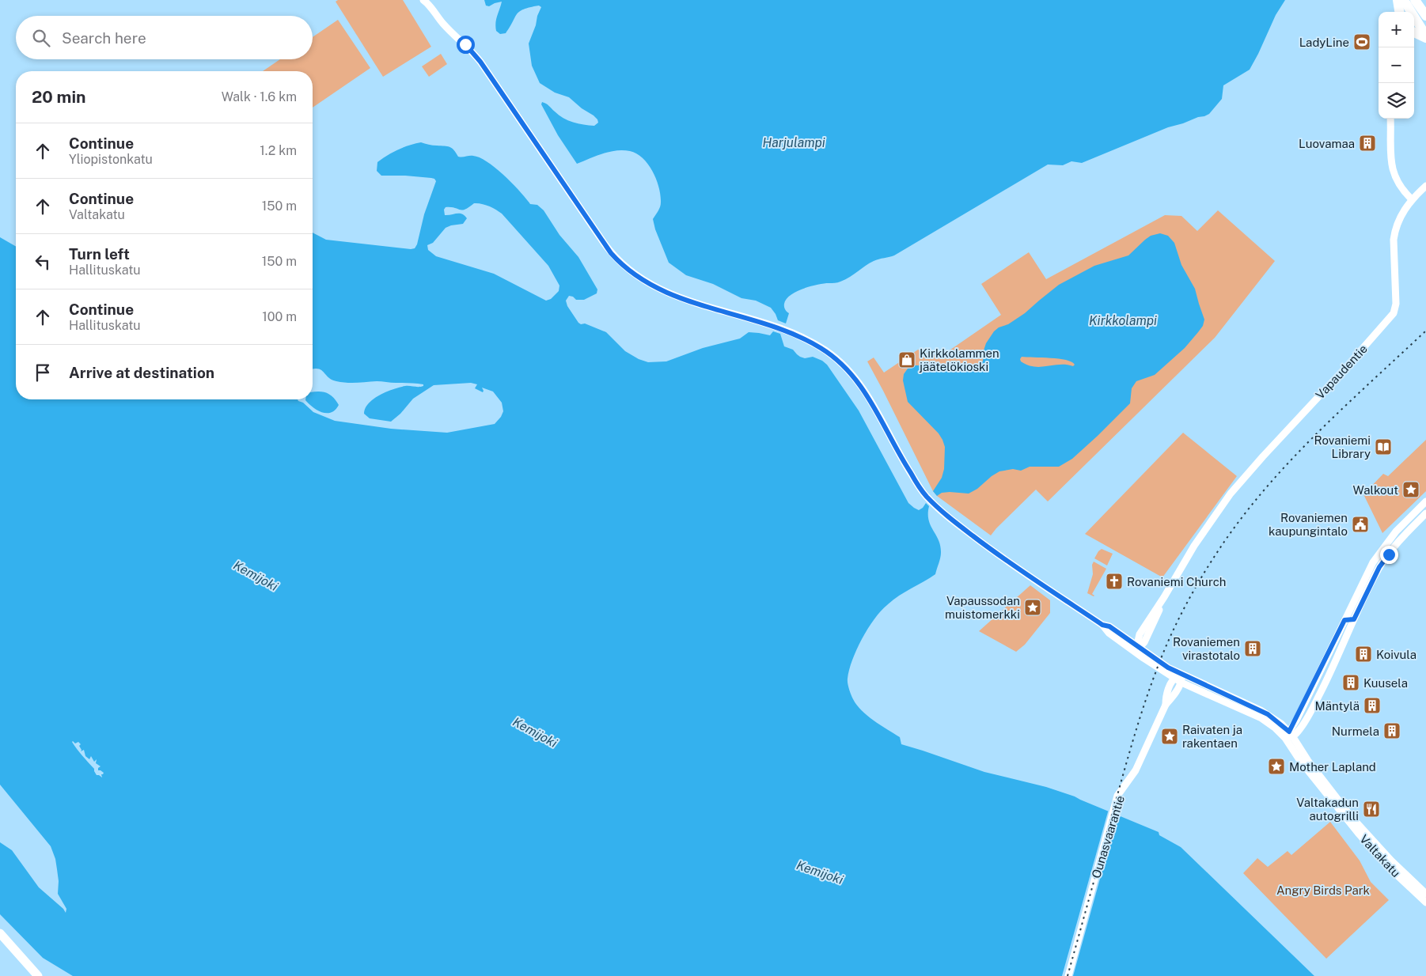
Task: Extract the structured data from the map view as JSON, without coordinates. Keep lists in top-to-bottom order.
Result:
{
  "streets": {
    "street": ["Vapaudentie", "Ounasvaarantie", "Valtakatu"]
  },
  "crossings": [
    ["Vapaudentie", "Valtakatu"],
    ["Ounasvaarantie", "Valtakatu"]
  ],
  "water": ["Harjulampi", "Kirkkolampi", "Kemijoki"],
  "parks": ["Angry Birds Park"],
  "places": {
    "sports": ["LadyLine"],
    "building": [
      "Luovamaa",
      "Rovaniemen virastotalo",
      "Koivula",
      "Kuusela",
      "Mäntylä",
      "Nurmela"
    ],
    "shop": ["Kirkkolammen jäätelökioski"],
    "library": ["Rovaniemi Library"],
    "place": [
      "Walkout",
      "Vapaussodan muistomerkki",
      "Raivaten ja rakentaen",
      "Mother Lapland"
    ],
    "public building": ["Rovaniemen kaupungintalo"],
    "church": ["Rovaniemi Church"],
    "restaurant": ["Valtakadun autogrilli"]
  },
  "page": {
    "map_buttons": ["+", "−"],
    "search": "Search here",
    "heading": ["20 min", "Walk · 1.6 km"],
    "list": [
      ["Continue", "Yliopistonkatu", "1.2 km"],
      ["Continue", "Valtakatu", "150 m"],
      ["Turn left", "Hallituskatu", "150 m"],
      ["Continue", "Hallituskatu", "100 m"],
      "Arrive at destination"
    ]
  }
}
